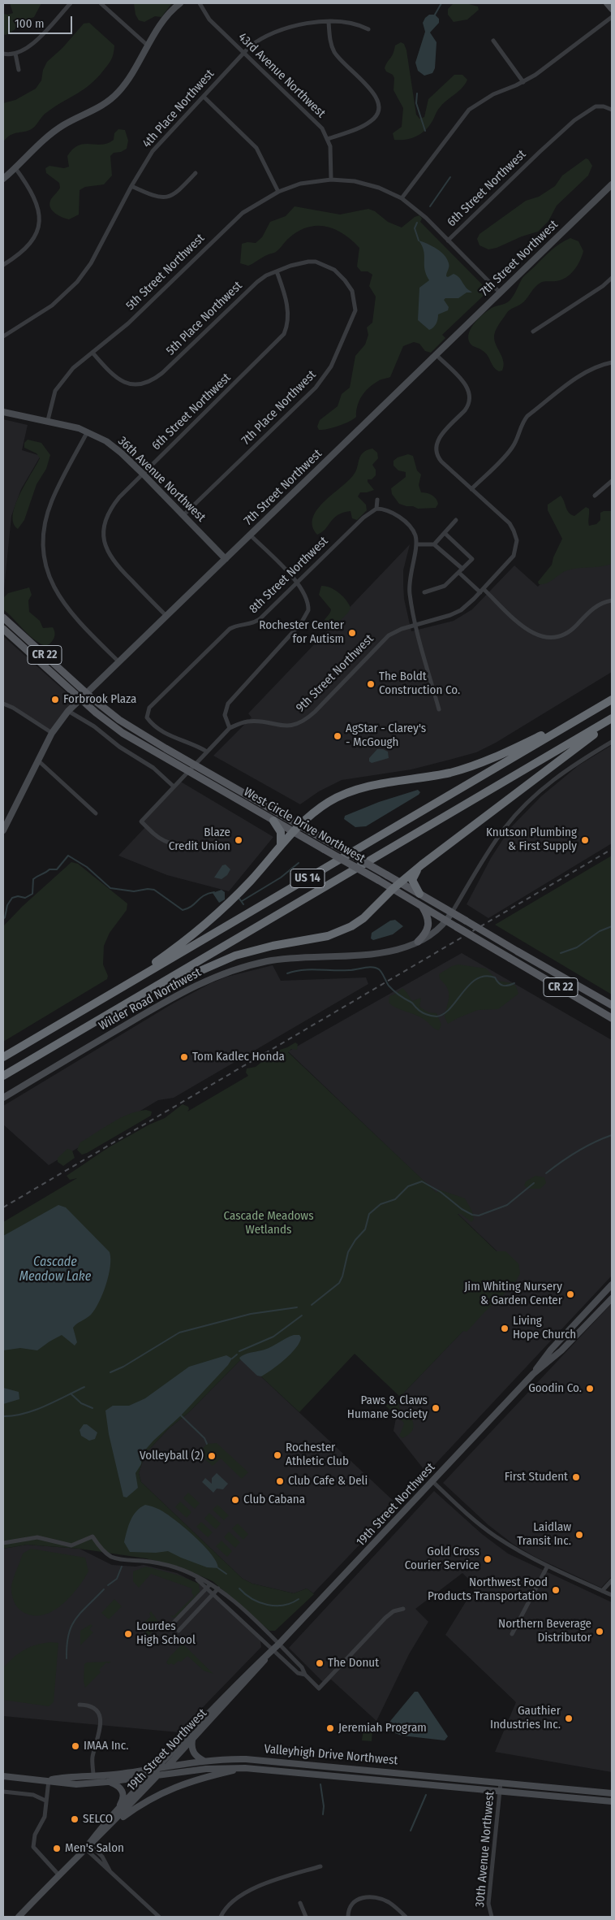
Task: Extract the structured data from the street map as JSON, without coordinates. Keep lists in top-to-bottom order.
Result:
{
  "streets": {
    "highway": ["US 14"],
    "main road": [
      "7th Street Northwest",
      "36th Avenue Northwest",
      "CR 22",
      "West Circle Drive Northwest",
      "Wilder Road Northwest",
      "19th Street Northwest",
      "Valleyhigh Drive Northwest"
    ],
    "street": [
      "43rd Avenue Northwest",
      "4th Place Northwest",
      "6th Street Northwest",
      "5th Street Northwest",
      "5th Place Northwest",
      "7th Place Northwest",
      "8th Street Northwest",
      "9th Street Northwest",
      "30th Avenue Northwest"
    ]
  },
  "crossings": [
    ["43rd Avenue Northwest", "4th Place Northwest"],
    ["43rd Avenue Northwest", "5th Street Northwest"],
    ["6th Street Northwest", "7th Street Northwest"],
    ["6th Street Northwest", "5th Place Northwest"],
    ["6th Street Northwest", "36th Avenue Northwest"],
    ["7th Street Northwest", "36th Avenue Northwest"],
    ["7th Street Northwest", "West Circle Drive Northwest"],
    ["5th Street Northwest", "5th Place Northwest"],
    ["5th Street Northwest", "36th Avenue Northwest"],
    ["5th Place Northwest", "7th Place Northwest"],
    ["7th Place Northwest", "36th Avenue Northwest"],
    ["8th Street Northwest", "9th Street Northwest"],
    ["9th Street Northwest", "West Circle Drive Northwest"],
    ["West Circle Drive Northwest", "Wilder Road Northwest"],
    ["19th Street Northwest", "Valleyhigh Drive Northwest"],
    ["Valleyhigh Drive Northwest", "30th Avenue Northwest"]
  ],
  "water": ["Cascade Meadow Lake"],
  "parks": ["Cascade Meadows Wetlands"],
  "places": [
    "Rochester Center for Autism",
    "The Boldt Construction Co.",
    "Forbrook Plaza",
    "AgStar - Clarey's - McGough",
    "Blaze Credit Union",
    "Knutson Plumbing & First Supply",
    "Tom Kadlec Honda",
    "Jim Whiting Nursery & Garden Center",
    "Living Hope Church",
    "Goodin Co.",
    "Paws & Claws Humane Society",
    "Rochester Athletic Club",
    "Volleyball (2)",
    "First Student",
    "Club Cafe & Deli",
    "Club Cabana",
    "Laidlaw Transit Inc.",
    "Gold Cross Courier Service",
    "Northwest Food Products Transportation",
    "Northern Beverage Distributor",
    "Lourdes High School",
    "The Donut",
    "Gauthier Industries Inc.",
    "Jeremiah Program",
    "IMAA Inc.",
    "SELCO",
    "Men's Salon"
  ],
  "scale_bar": "100 m"
}
